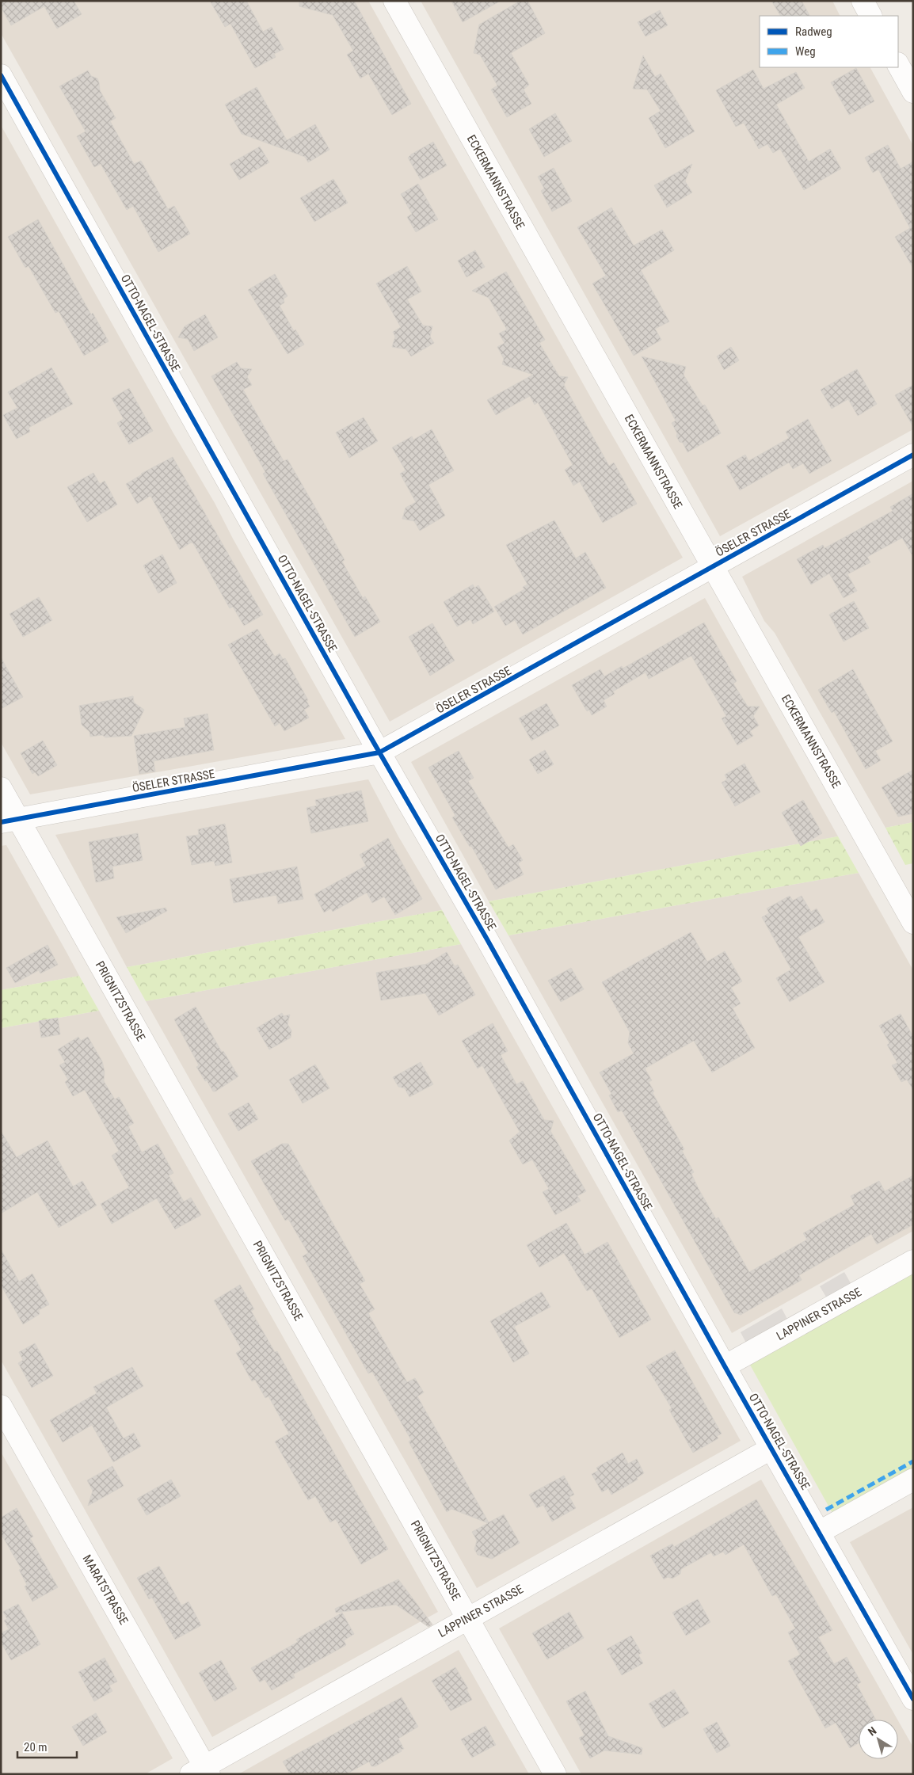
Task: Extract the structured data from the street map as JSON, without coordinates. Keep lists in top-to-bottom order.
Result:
{
  "streets": {
    "street": [
      "ECKERMANNSTRASSE",
      "OTTO-NAGEL-STRASSE",
      "ÖSELER STRASSE",
      "PRIGNITZSTRASSE",
      "LAPPINER STRASSE",
      "MARATSTRASSE"
    ]
  },
  "crossings": [
    ["ECKERMANNSTRASSE", "ÖSELER STRASSE"],
    ["OTTO-NAGEL-STRASSE", "ÖSELER STRASSE"],
    ["OTTO-NAGEL-STRASSE", "LAPPINER STRASSE"],
    ["ÖSELER STRASSE", "PRIGNITZSTRASSE"],
    ["PRIGNITZSTRASSE", "LAPPINER STRASSE"],
    ["LAPPINER STRASSE", "MARATSTRASSE"]
  ],
  "legend": ["Radweg", "Weg"],
  "scale_bar": "20 m",
  "north": "top left"
}
